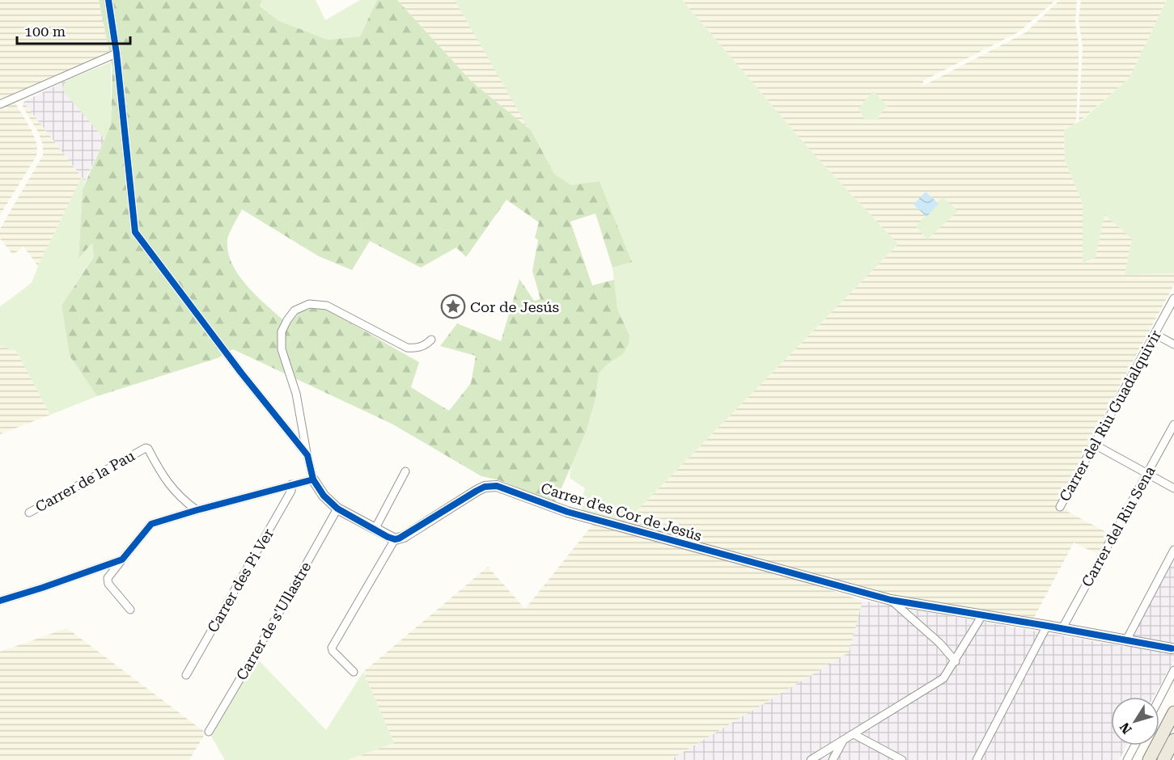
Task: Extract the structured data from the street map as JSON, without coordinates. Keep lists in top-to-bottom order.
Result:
{
  "streets": {
    "street": [
      "Carrer del Riu Guadalquivir",
      "Carrer de la Pau",
      "Carrer d'es Cor de Jesús",
      "Carrer del Riu Sena",
      "Carrer des Pi Ver",
      "Carrer de s'Ullastre"
    ]
  },
  "crossings": [
    ["Carrer d'es Cor de Jesús", "Carrer del Riu Sena"]
  ],
  "places": {
    "place": ["Cor de Jesús"]
  },
  "scale_bar": "100 m",
  "north": "bottom left"
}
